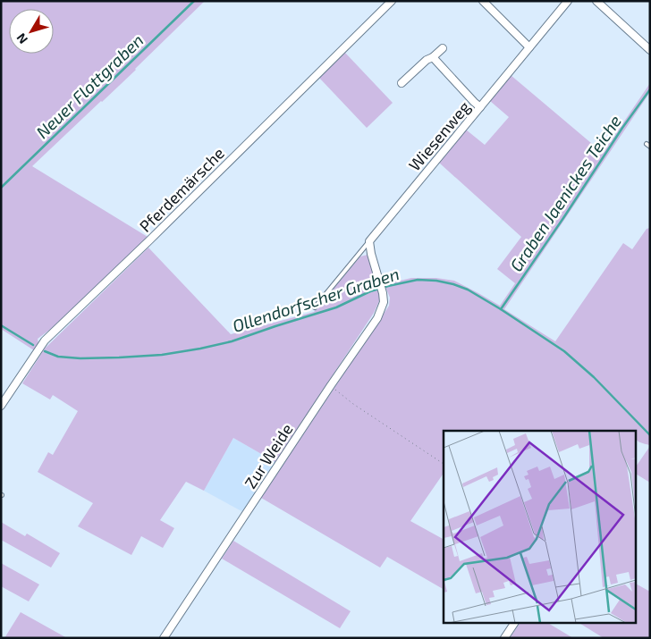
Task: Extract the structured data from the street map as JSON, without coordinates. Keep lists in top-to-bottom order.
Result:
{
  "streets": {
    "street": ["Wiesenweg", "Pferdemärsche", "Zur Weide"]
  },
  "crossings": [
    ["Wiesenweg", "Zur Weide"]
  ],
  "water": ["Neuer Flottgraben", "Graben Jaenickes Teiche", "Ollendorfscher Graben"],
  "north": "bottom left"
}
